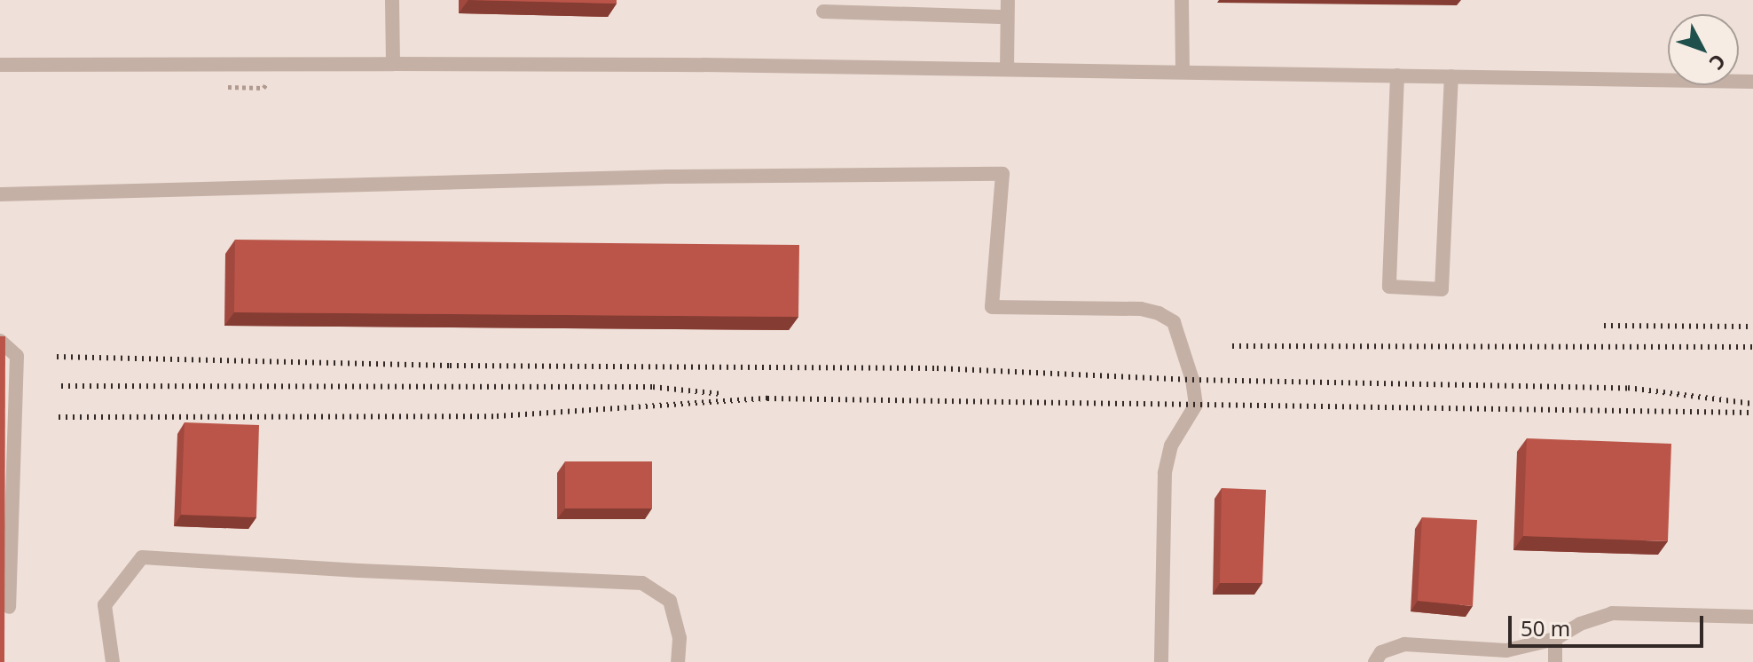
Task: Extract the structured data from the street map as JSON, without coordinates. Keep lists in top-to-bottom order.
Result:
{
  "scale_bar": "50 m",
  "north": "bottom right"
}
